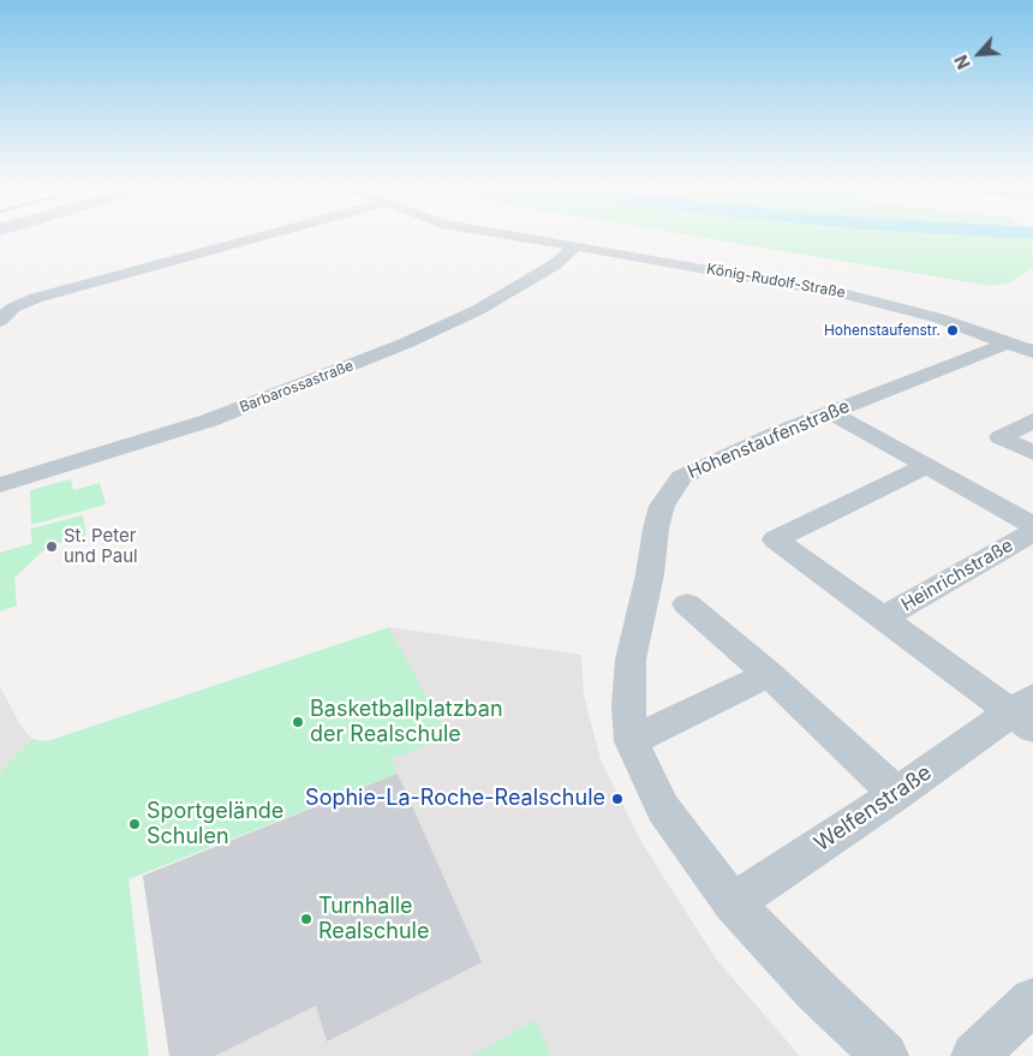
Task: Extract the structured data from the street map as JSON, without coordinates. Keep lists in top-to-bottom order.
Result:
{
  "streets": {
    "street": [
      "König-Rudolf-Straße",
      "Barbarossastraße",
      "Hohenstaufenstraße",
      "Heinrichstraße",
      "Welfenstraße"
    ]
  },
  "crossings": [
    ["König-Rudolf-Straße", "Barbarossastraße"],
    ["König-Rudolf-Straße", "Hohenstaufenstraße"],
    ["Hohenstaufenstraße", "Heinrichstraße"],
    ["Hohenstaufenstraße", "Welfenstraße"],
    ["Heinrichstraße", "Welfenstraße"]
  ],
  "places": [
    "Hohenstaufenstr.",
    "St. Peter und Paul",
    "Basketballplatzban der Realschule",
    "Sophie-La-Roche-Realschule",
    "Sportgelände Schulen",
    "Turnhalle Realschule"
  ],
  "north": "bottom left"
}
